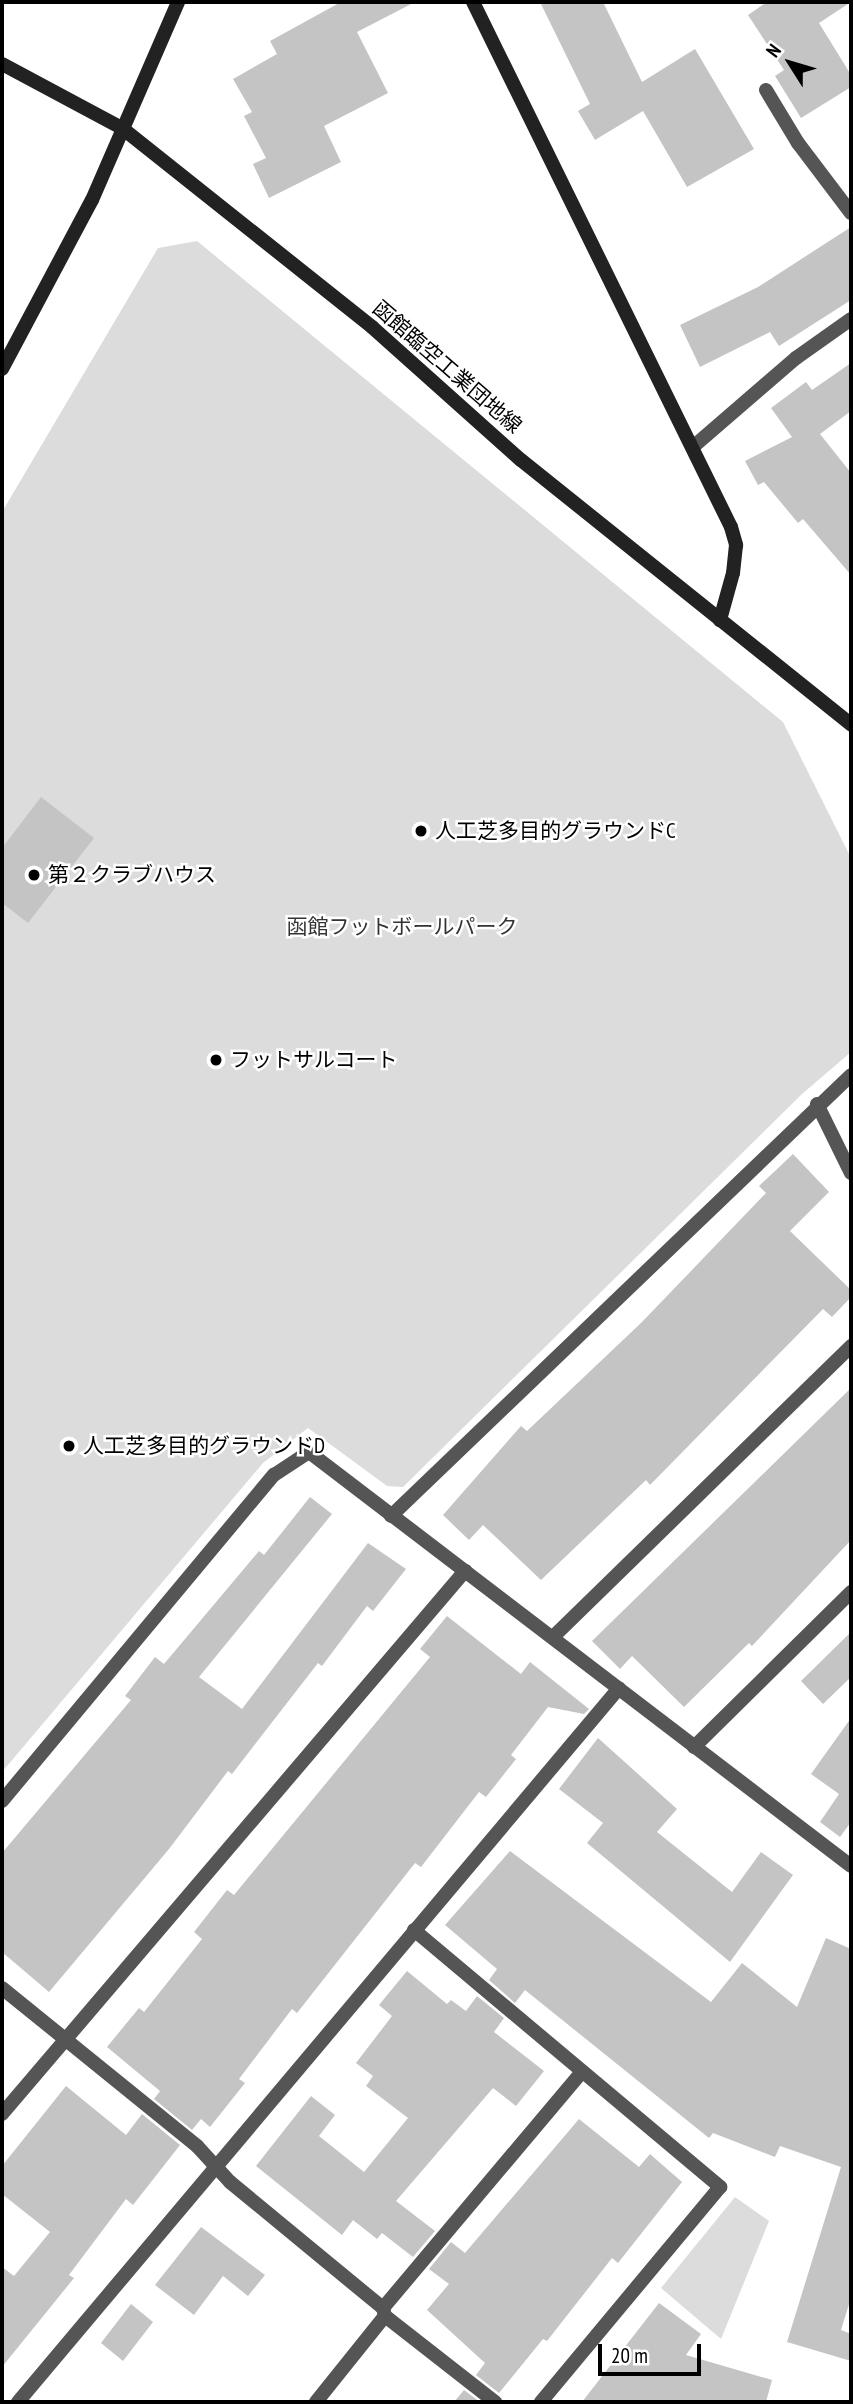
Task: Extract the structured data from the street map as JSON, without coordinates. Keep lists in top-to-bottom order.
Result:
{
  "streets": {
    "street": ["函館臨空工業団地線"]
  },
  "parks": ["函館フットボールパーク"],
  "places": [
    "人工芝多目的グラウンドC",
    "第２クラブハウス",
    "フットサルコート",
    "人工芝多目的グラウンドD"
  ],
  "scale_bar": "20 m",
  "north": "top left"
}
